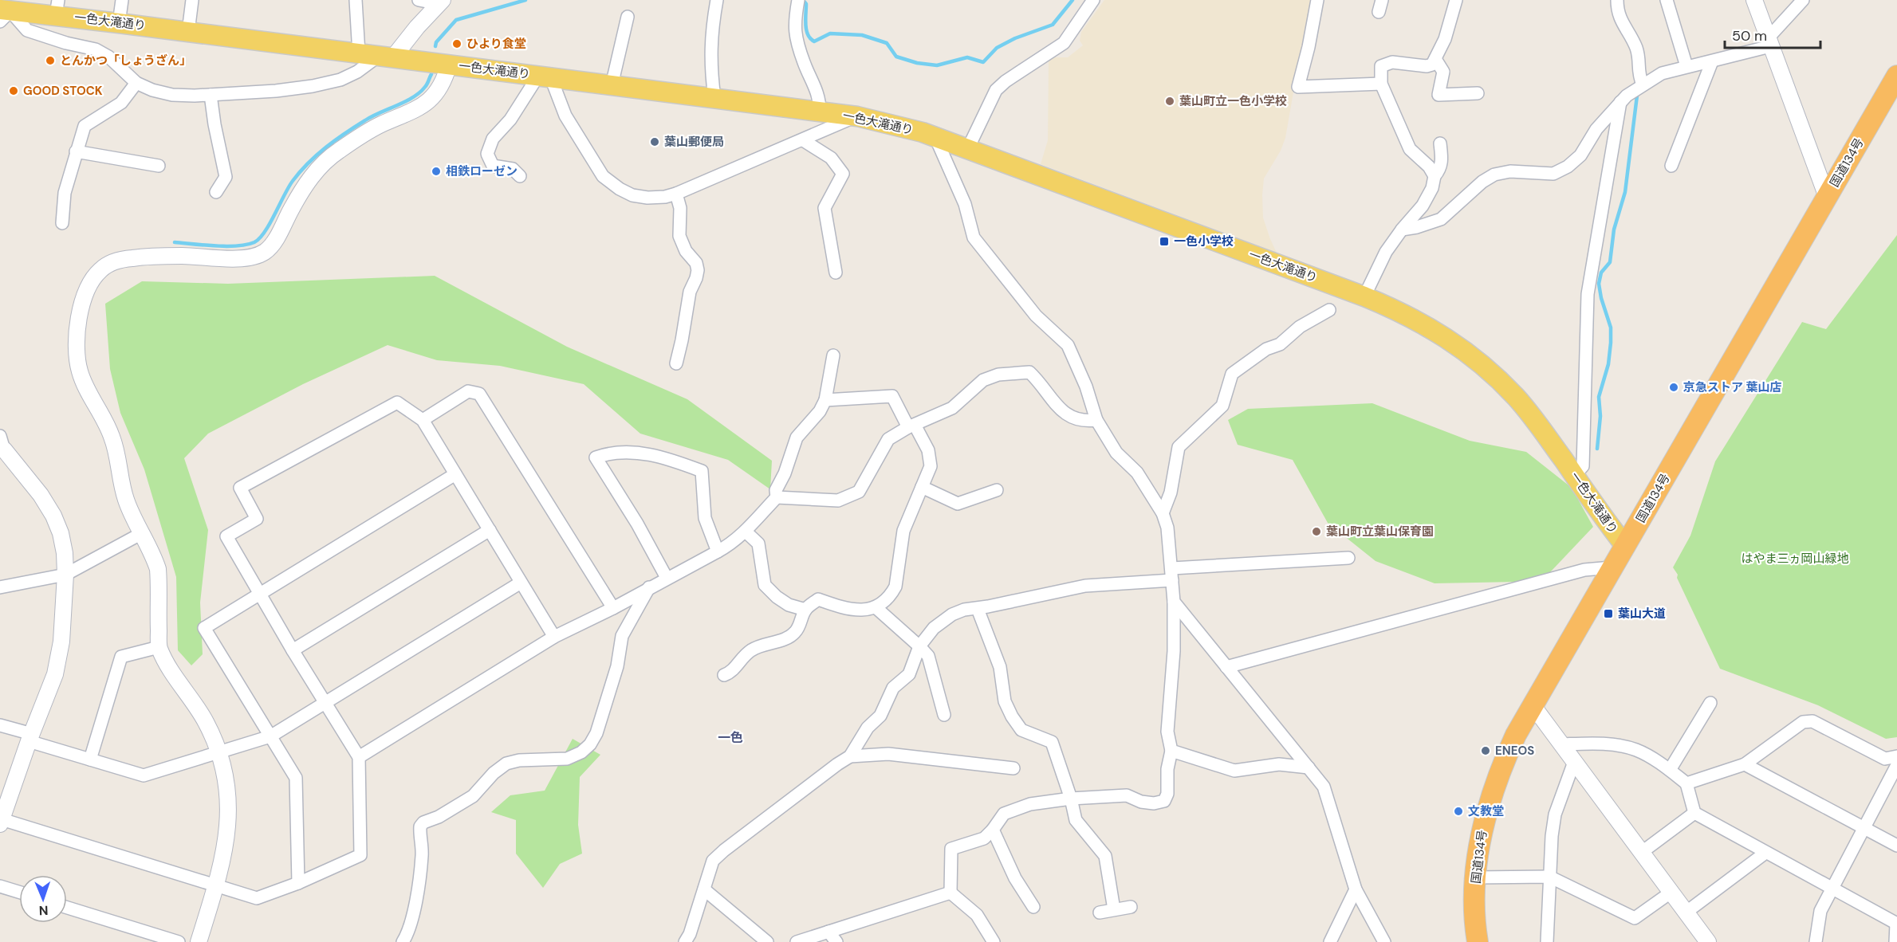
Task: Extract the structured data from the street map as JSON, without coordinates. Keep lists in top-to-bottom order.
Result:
{
  "streets": {
    "highway": ["国道134号"],
    "main road": ["一色大滝通り"]
  },
  "crossings": [
    ["一色大滝通り", "国道134号"]
  ],
  "districts": ["一色"],
  "parks": ["はやま三ヵ岡山緑地"],
  "places": {
    "other": [
      "ひより食堂",
      "とんかつ「しょうざん」",
      "GOOD STOCK",
      "葉山町立一色小学校",
      "葉山郵便局",
      "相鉄ローゼン",
      "京急ストア 葉山店",
      "葉山町立葉山保育園",
      "ENEOS",
      "文教堂"
    ],
    "transit": ["一色小学校", "葉山大道"]
  },
  "scale_bar": "50 m",
  "north": "bottom"
}
